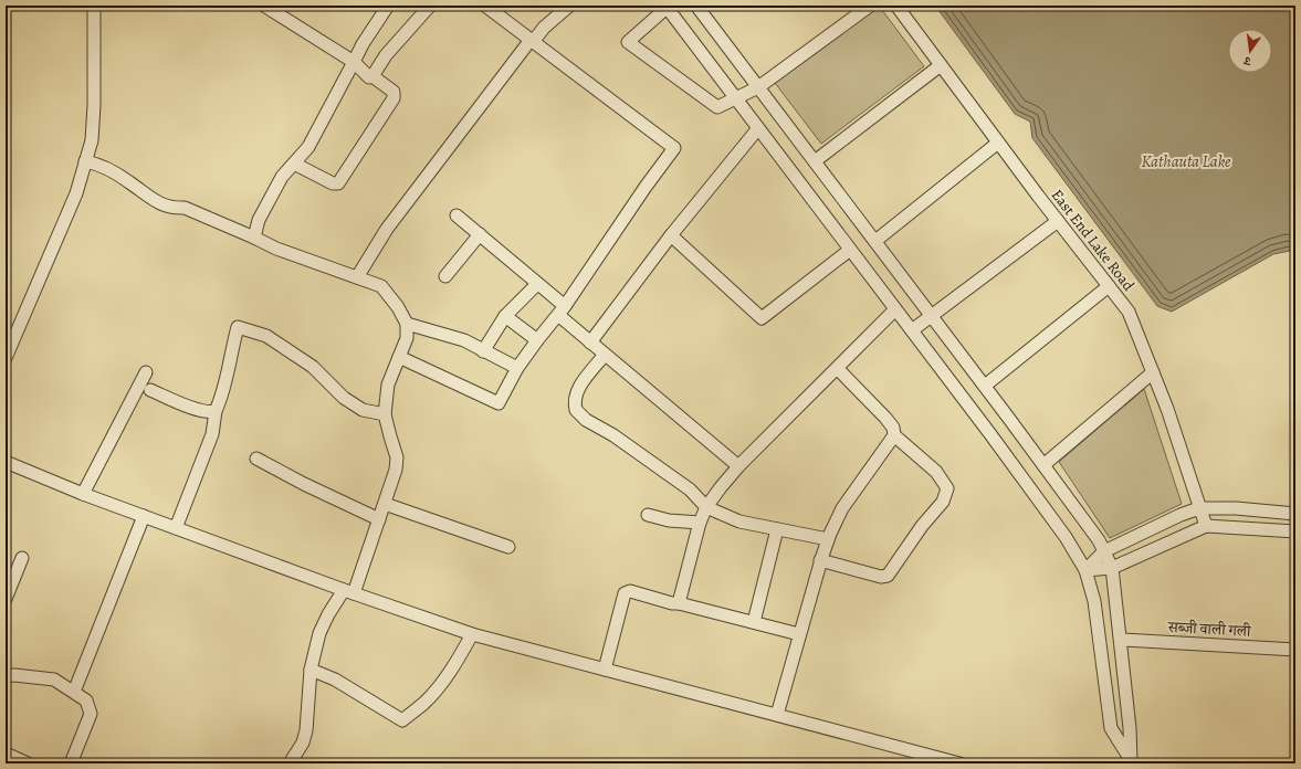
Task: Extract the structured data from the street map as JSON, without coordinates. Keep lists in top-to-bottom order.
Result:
{
  "streets": {
    "street": ["East End Lake Road", "सब्जी वाली गली"]
  },
  "water": ["Kathauta Lake"],
  "north": "bottom"
}
